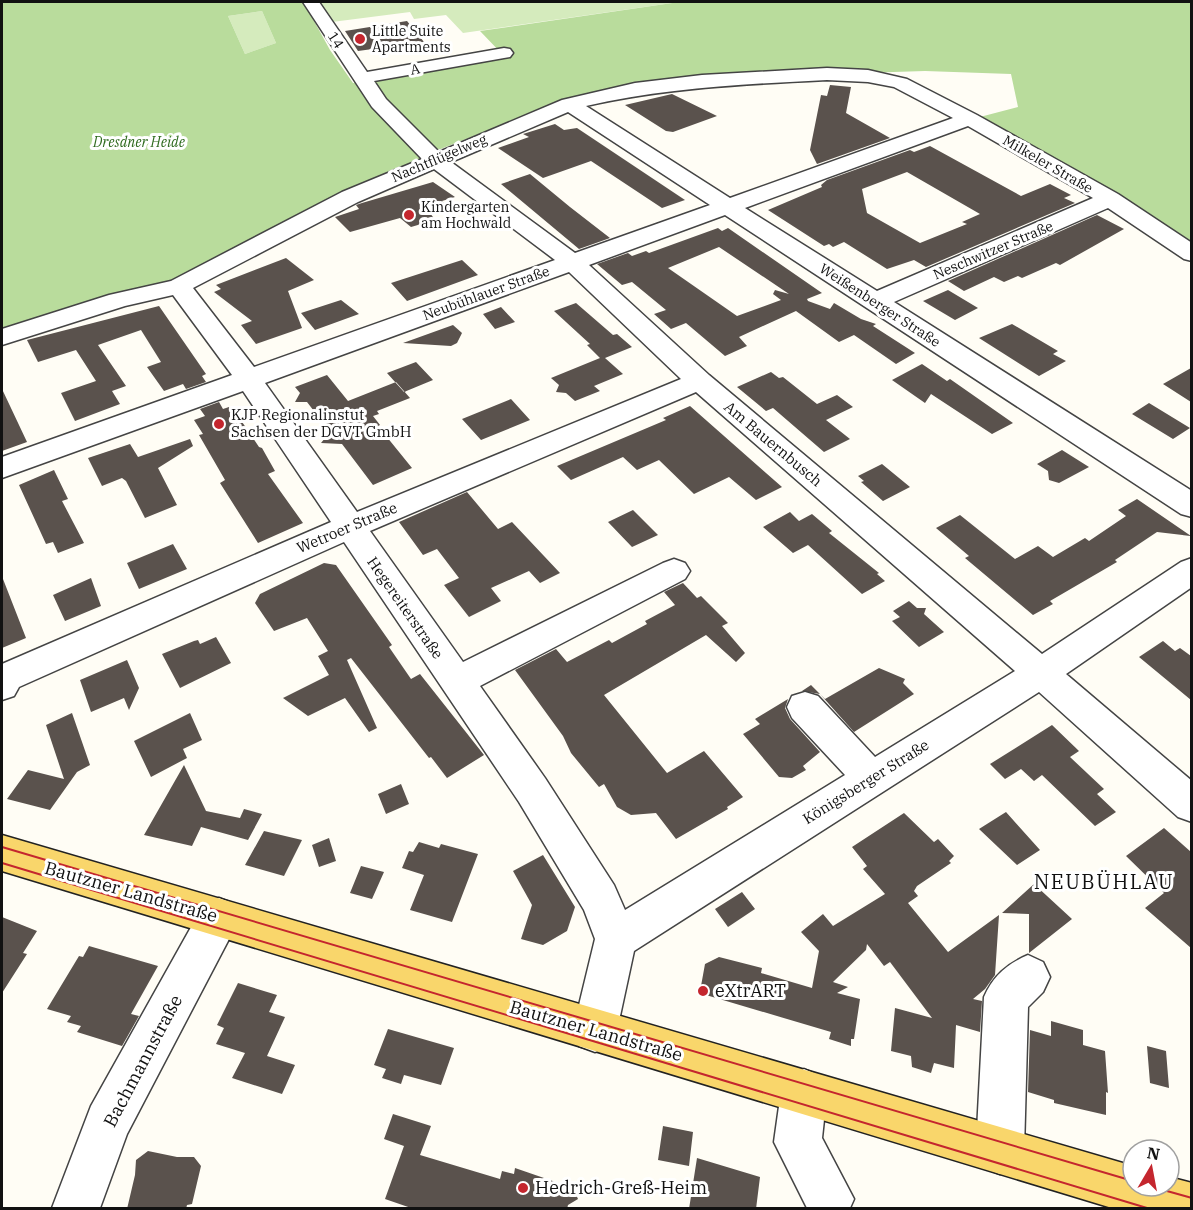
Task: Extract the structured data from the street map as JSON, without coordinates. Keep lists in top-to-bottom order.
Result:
{
  "streets": {
    "main road": ["Bautzner Landstraße"],
    "street": [
      "14",
      "A",
      "Nachtflügelweg",
      "Milkeler Straße",
      "Neschwitzer Straße",
      "Neubühlauer Straße",
      "Weißenberger Straße",
      "Am Bauernbusch",
      "Wetroer Straße",
      "Hegereiterstraße",
      "Königsberger Straße",
      "Bachmannstraße"
    ]
  },
  "crossings": [
    ["14", "A"],
    ["14", "Am Bauernbusch"],
    ["A", "Am Bauernbusch"],
    ["Nachtflügelweg", "Milkeler Straße"],
    ["Nachtflügelweg", "Weißenberger Straße"],
    ["Nachtflügelweg", "Am Bauernbusch"],
    ["Nachtflügelweg", "Hegereiterstraße"],
    ["Milkeler Straße", "Neschwitzer Straße"],
    ["Milkeler Straße", "Neubühlauer Straße"],
    ["Neschwitzer Straße", "Weißenberger Straße"],
    ["Neubühlauer Straße", "Weißenberger Straße"],
    ["Neubühlauer Straße", "Am Bauernbusch"],
    ["Neubühlauer Straße", "Hegereiterstraße"],
    ["Am Bauernbusch", "Wetroer Straße"],
    ["Am Bauernbusch", "Königsberger Straße"],
    ["Wetroer Straße", "Hegereiterstraße"],
    ["Hegereiterstraße", "Königsberger Straße"],
    ["Bautzner Landstraße", "Bachmannstraße"]
  ],
  "districts": ["NEUBÜHLAU"],
  "parks": ["Dresdner Heide"],
  "places": [
    "Little Suite Apartments",
    "Kindergarten am Hochwald",
    "KJP Regionalinstut Sachsen der DGVT GmbH",
    "eXtrART",
    "Hedrich-Greß-Heim"
  ],
  "north": "top"
}
